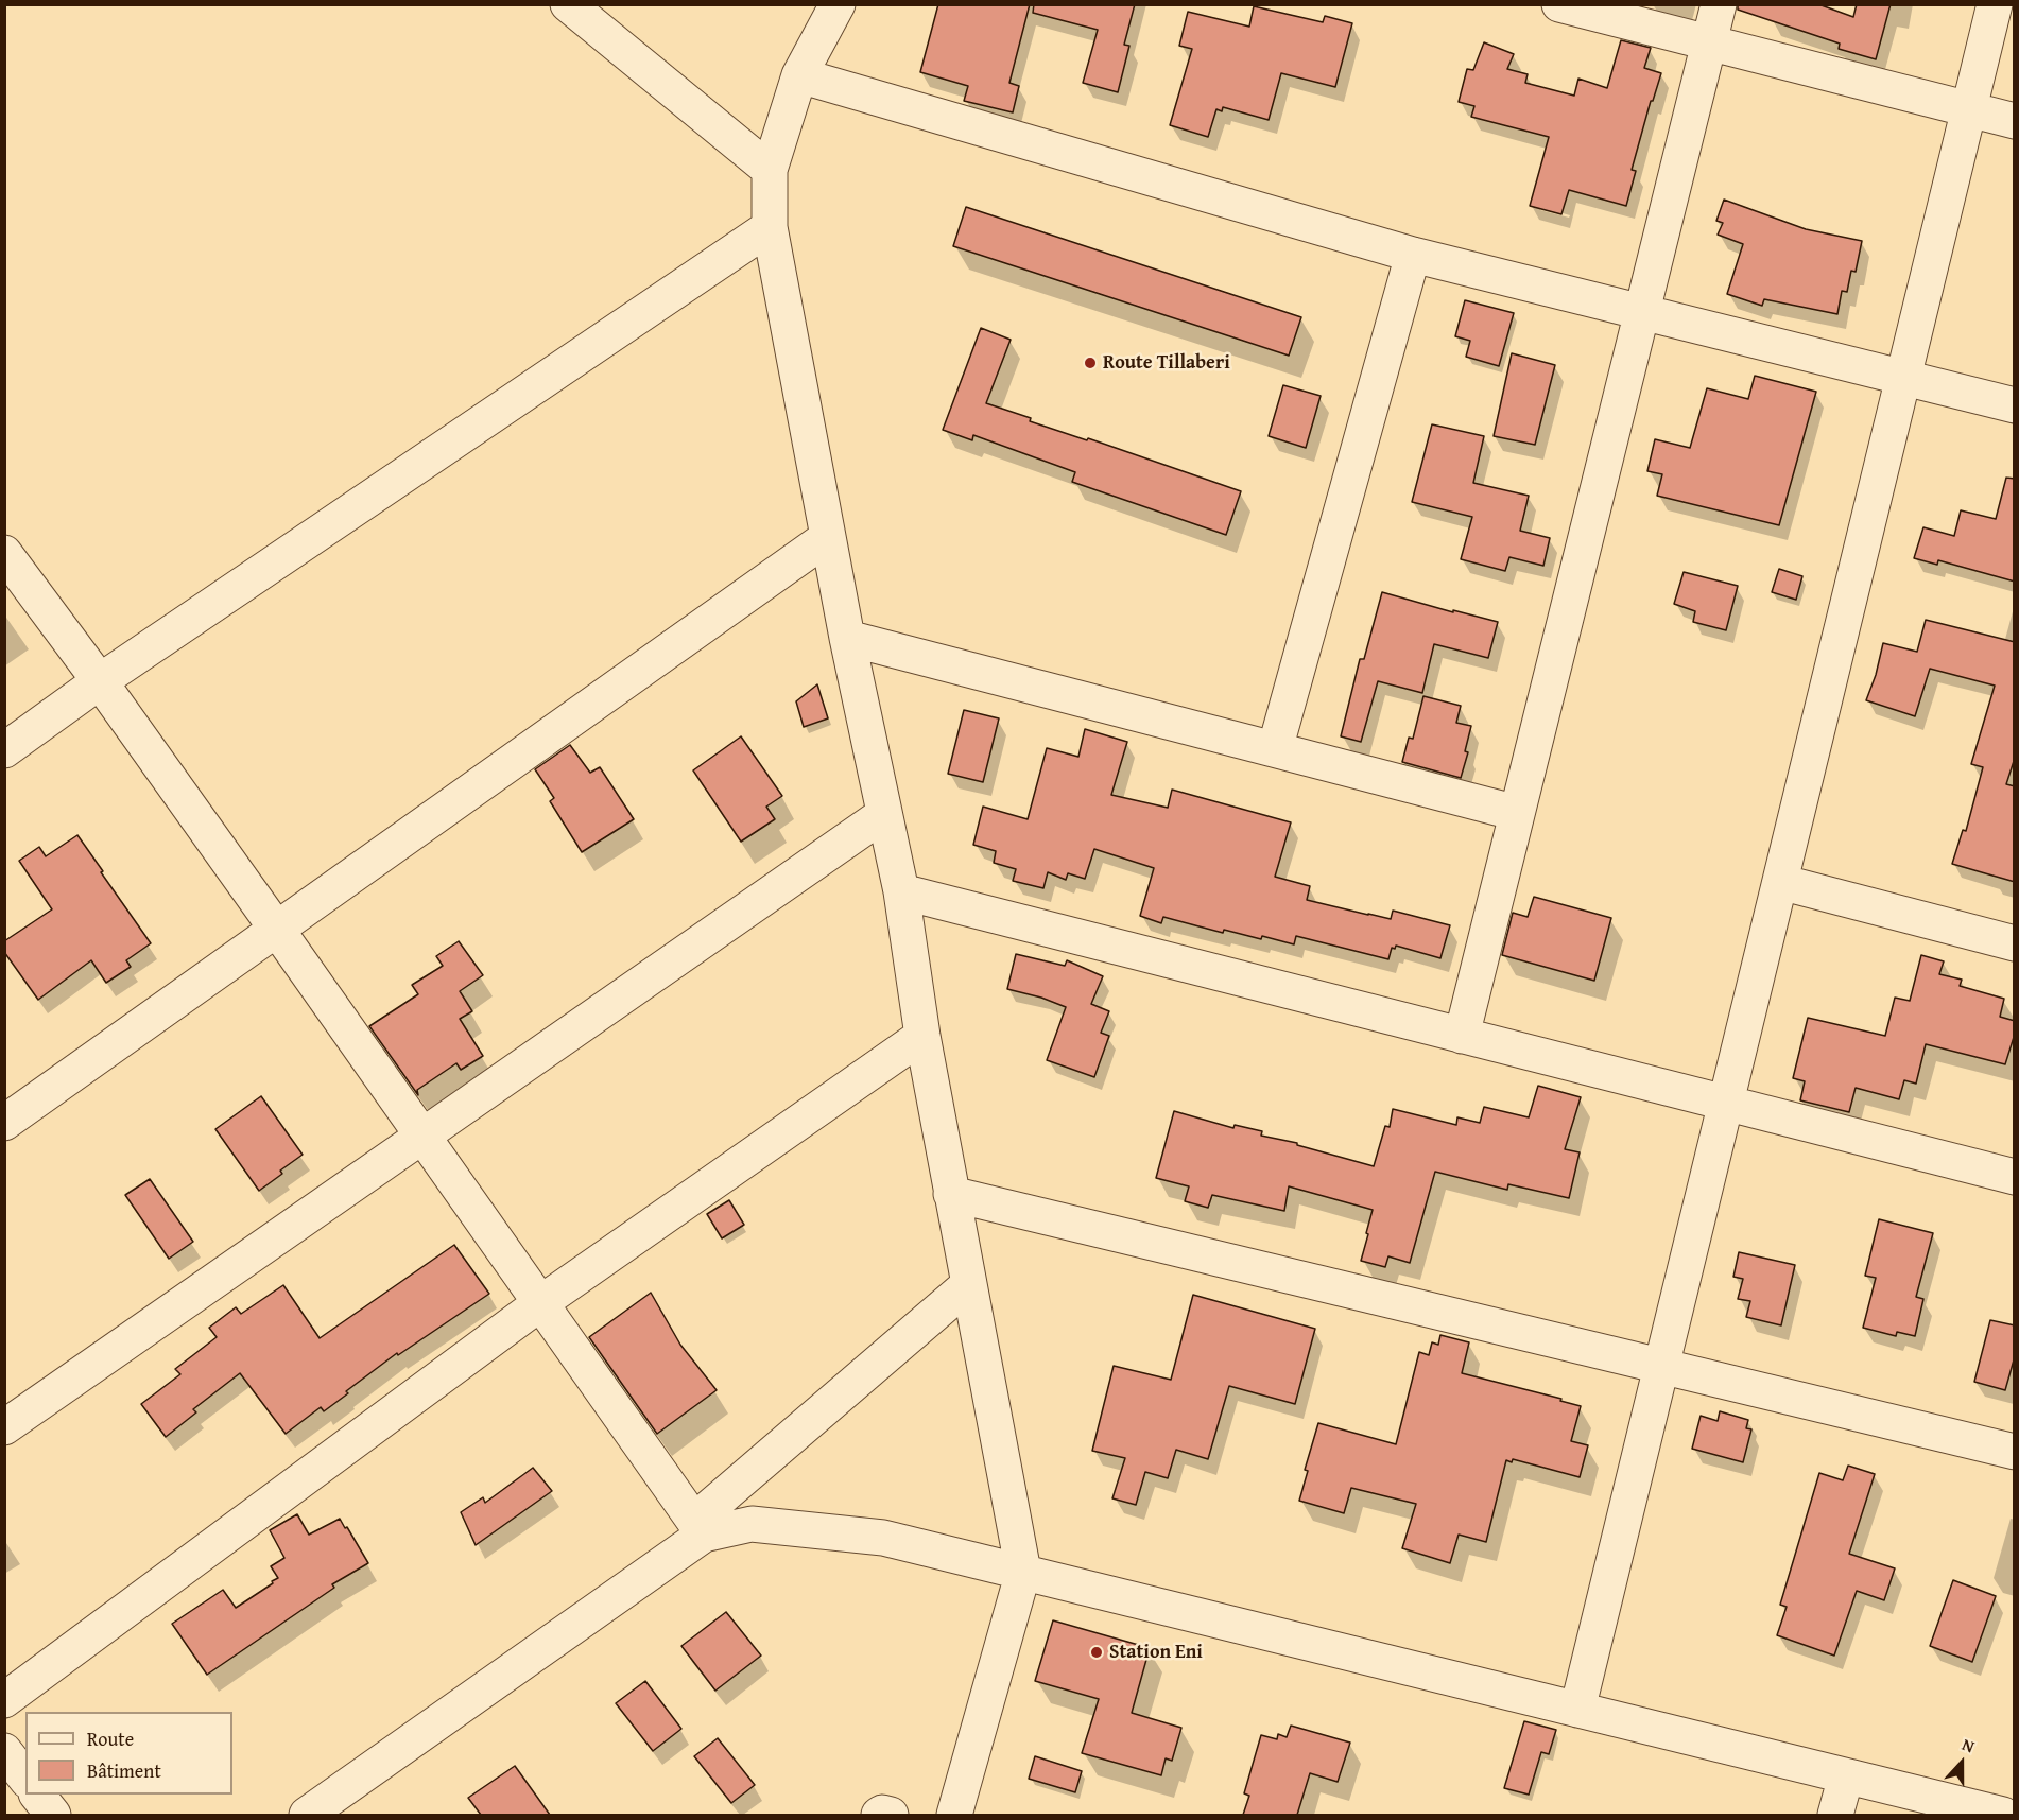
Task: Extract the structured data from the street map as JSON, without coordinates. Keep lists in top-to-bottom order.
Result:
{
  "places": ["Route Tillaberi", "Station Eni"],
  "legend": ["Route", "Bâtiment"],
  "north": "top"
}
